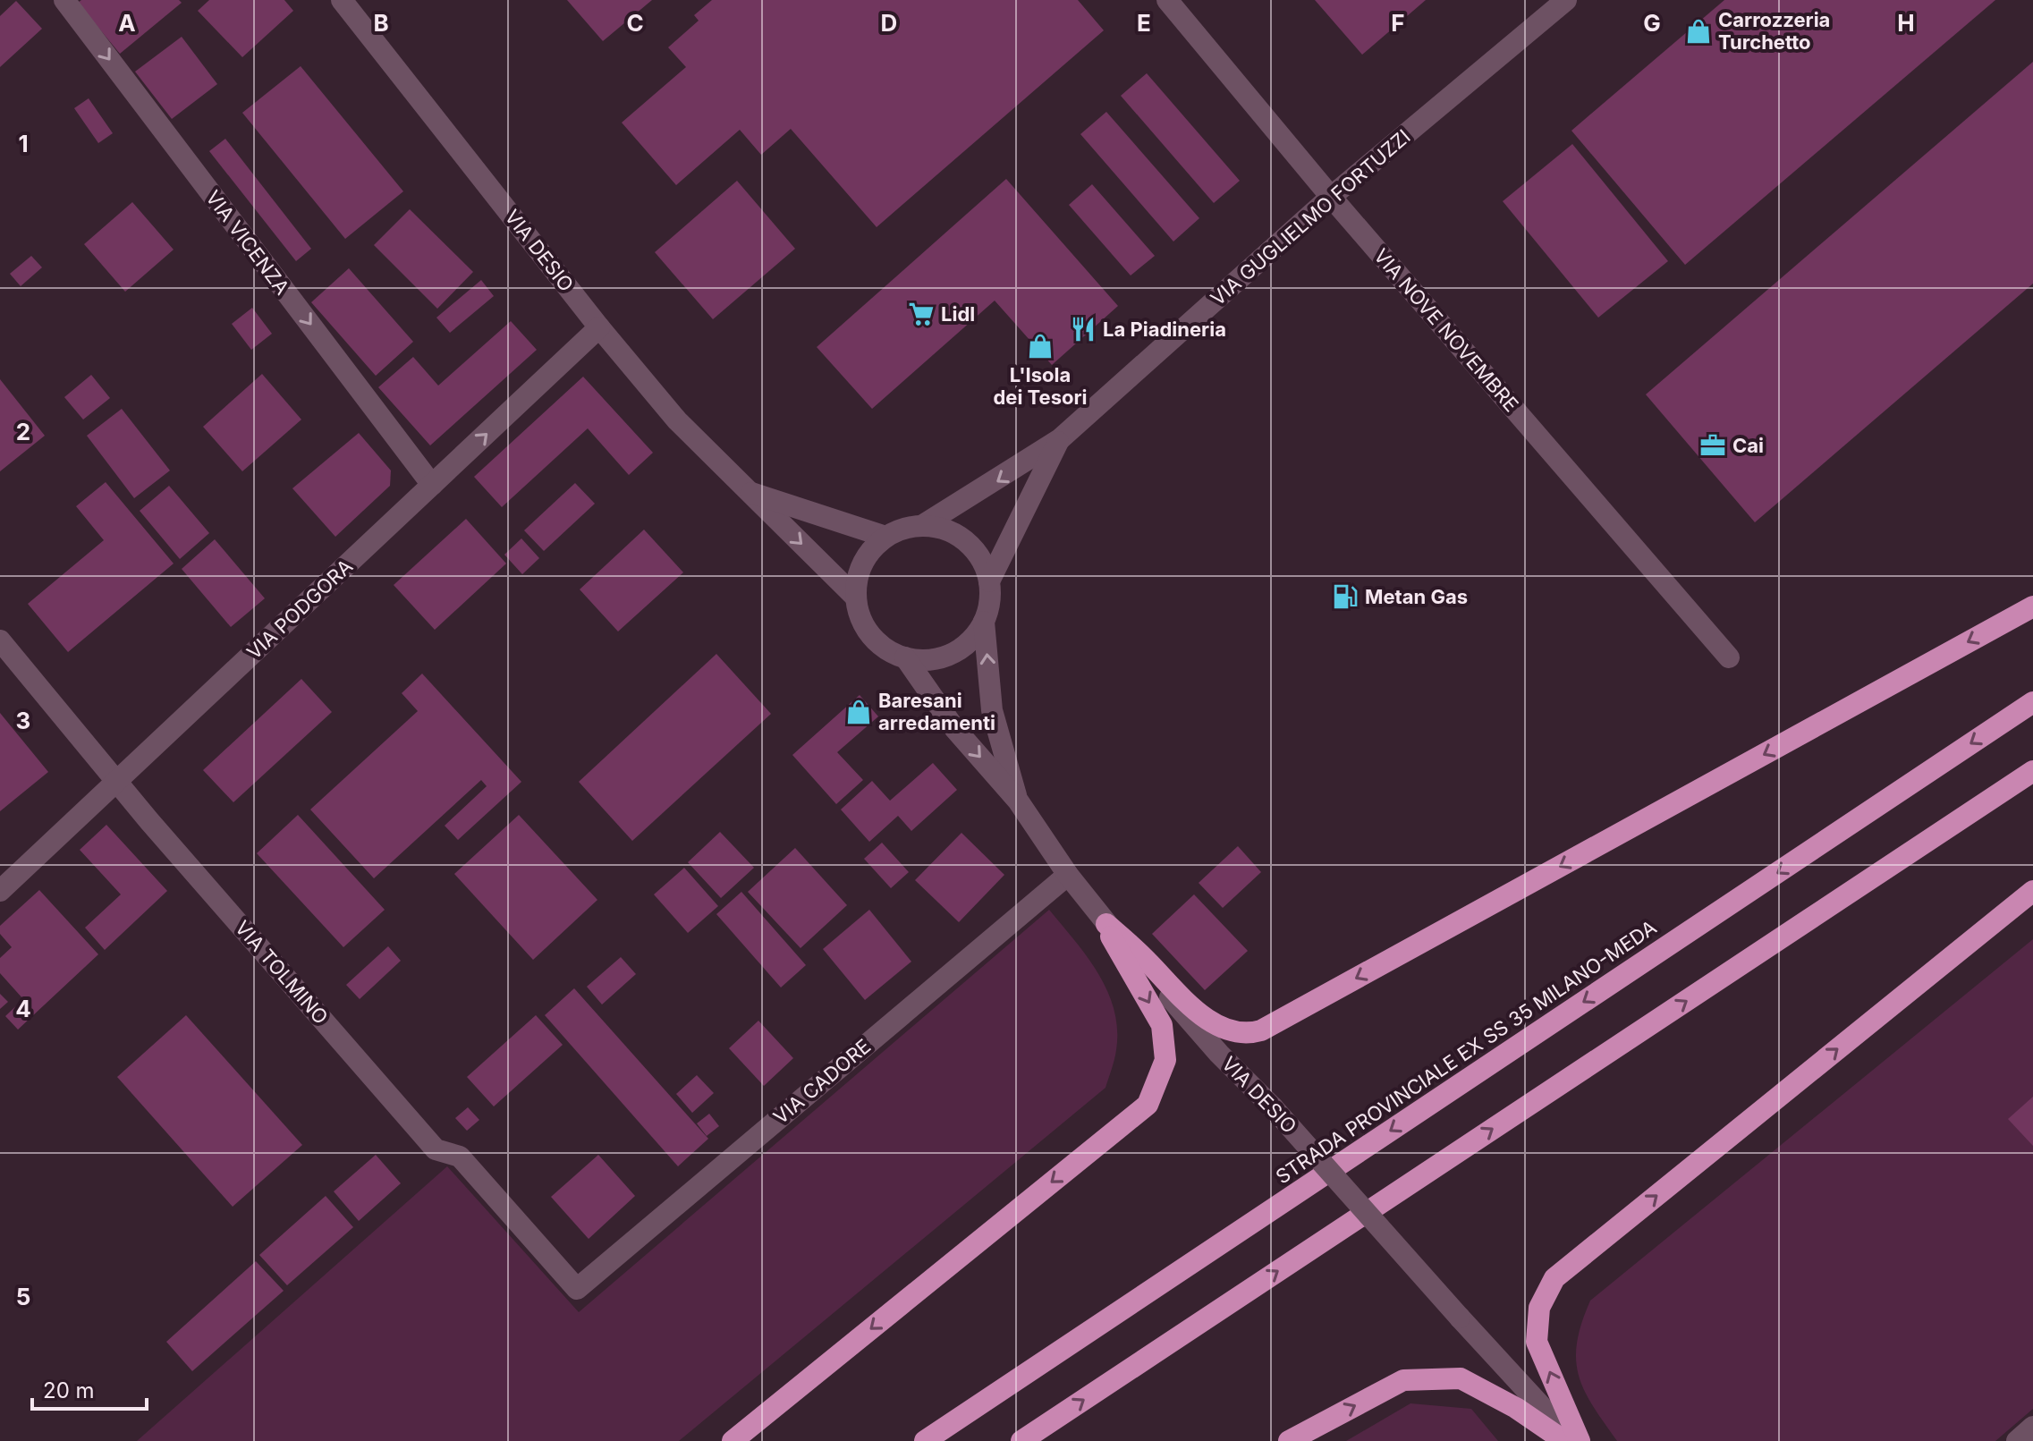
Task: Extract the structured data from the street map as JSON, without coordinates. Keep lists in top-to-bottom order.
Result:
{
  "streets": {
    "highway": ["STRADA PROVINCIALE EX SS 35 MILANO-MEDA"],
    "street": [
      "VIA GUGLIELMO FORTUZZI",
      "VIA VICENZA",
      "VIA DESIO",
      "VIA NOVE NOVEMBRE",
      "VIA PODGORA",
      "VIA TOLMINO",
      "VIA CADORE"
    ]
  },
  "crossings": [
    ["VIA GUGLIELMO FORTUZZI", "VIA DESIO"],
    ["VIA GUGLIELMO FORTUZZI", "VIA NOVE NOVEMBRE"],
    ["VIA VICENZA", "VIA PODGORA"],
    ["VIA DESIO", "VIA PODGORA"],
    ["VIA DESIO", "VIA CADORE"],
    ["VIA PODGORA", "VIA TOLMINO"],
    ["VIA TOLMINO", "VIA CADORE"]
  ],
  "one_way": ["VIA VICENZA"],
  "places": {
    "shop": ["Carrozzeria Turchetto", "L'Isola dei Tesori", "Baresani arredamenti"],
    "supermarket": ["Lidl"],
    "restaurant": ["La Piadineria"],
    "office": ["Cai"],
    "fuel station": ["Metan Gas"]
  },
  "scale_bar": "20 m",
  "grid": {
    "columns": [
      "A",
      "B",
      "C",
      "D",
      "E",
      "F",
      "G",
      "H"
    ],
    "rows": [
      "1",
      "2",
      "3",
      "4",
      "5"
    ]
  }
}
